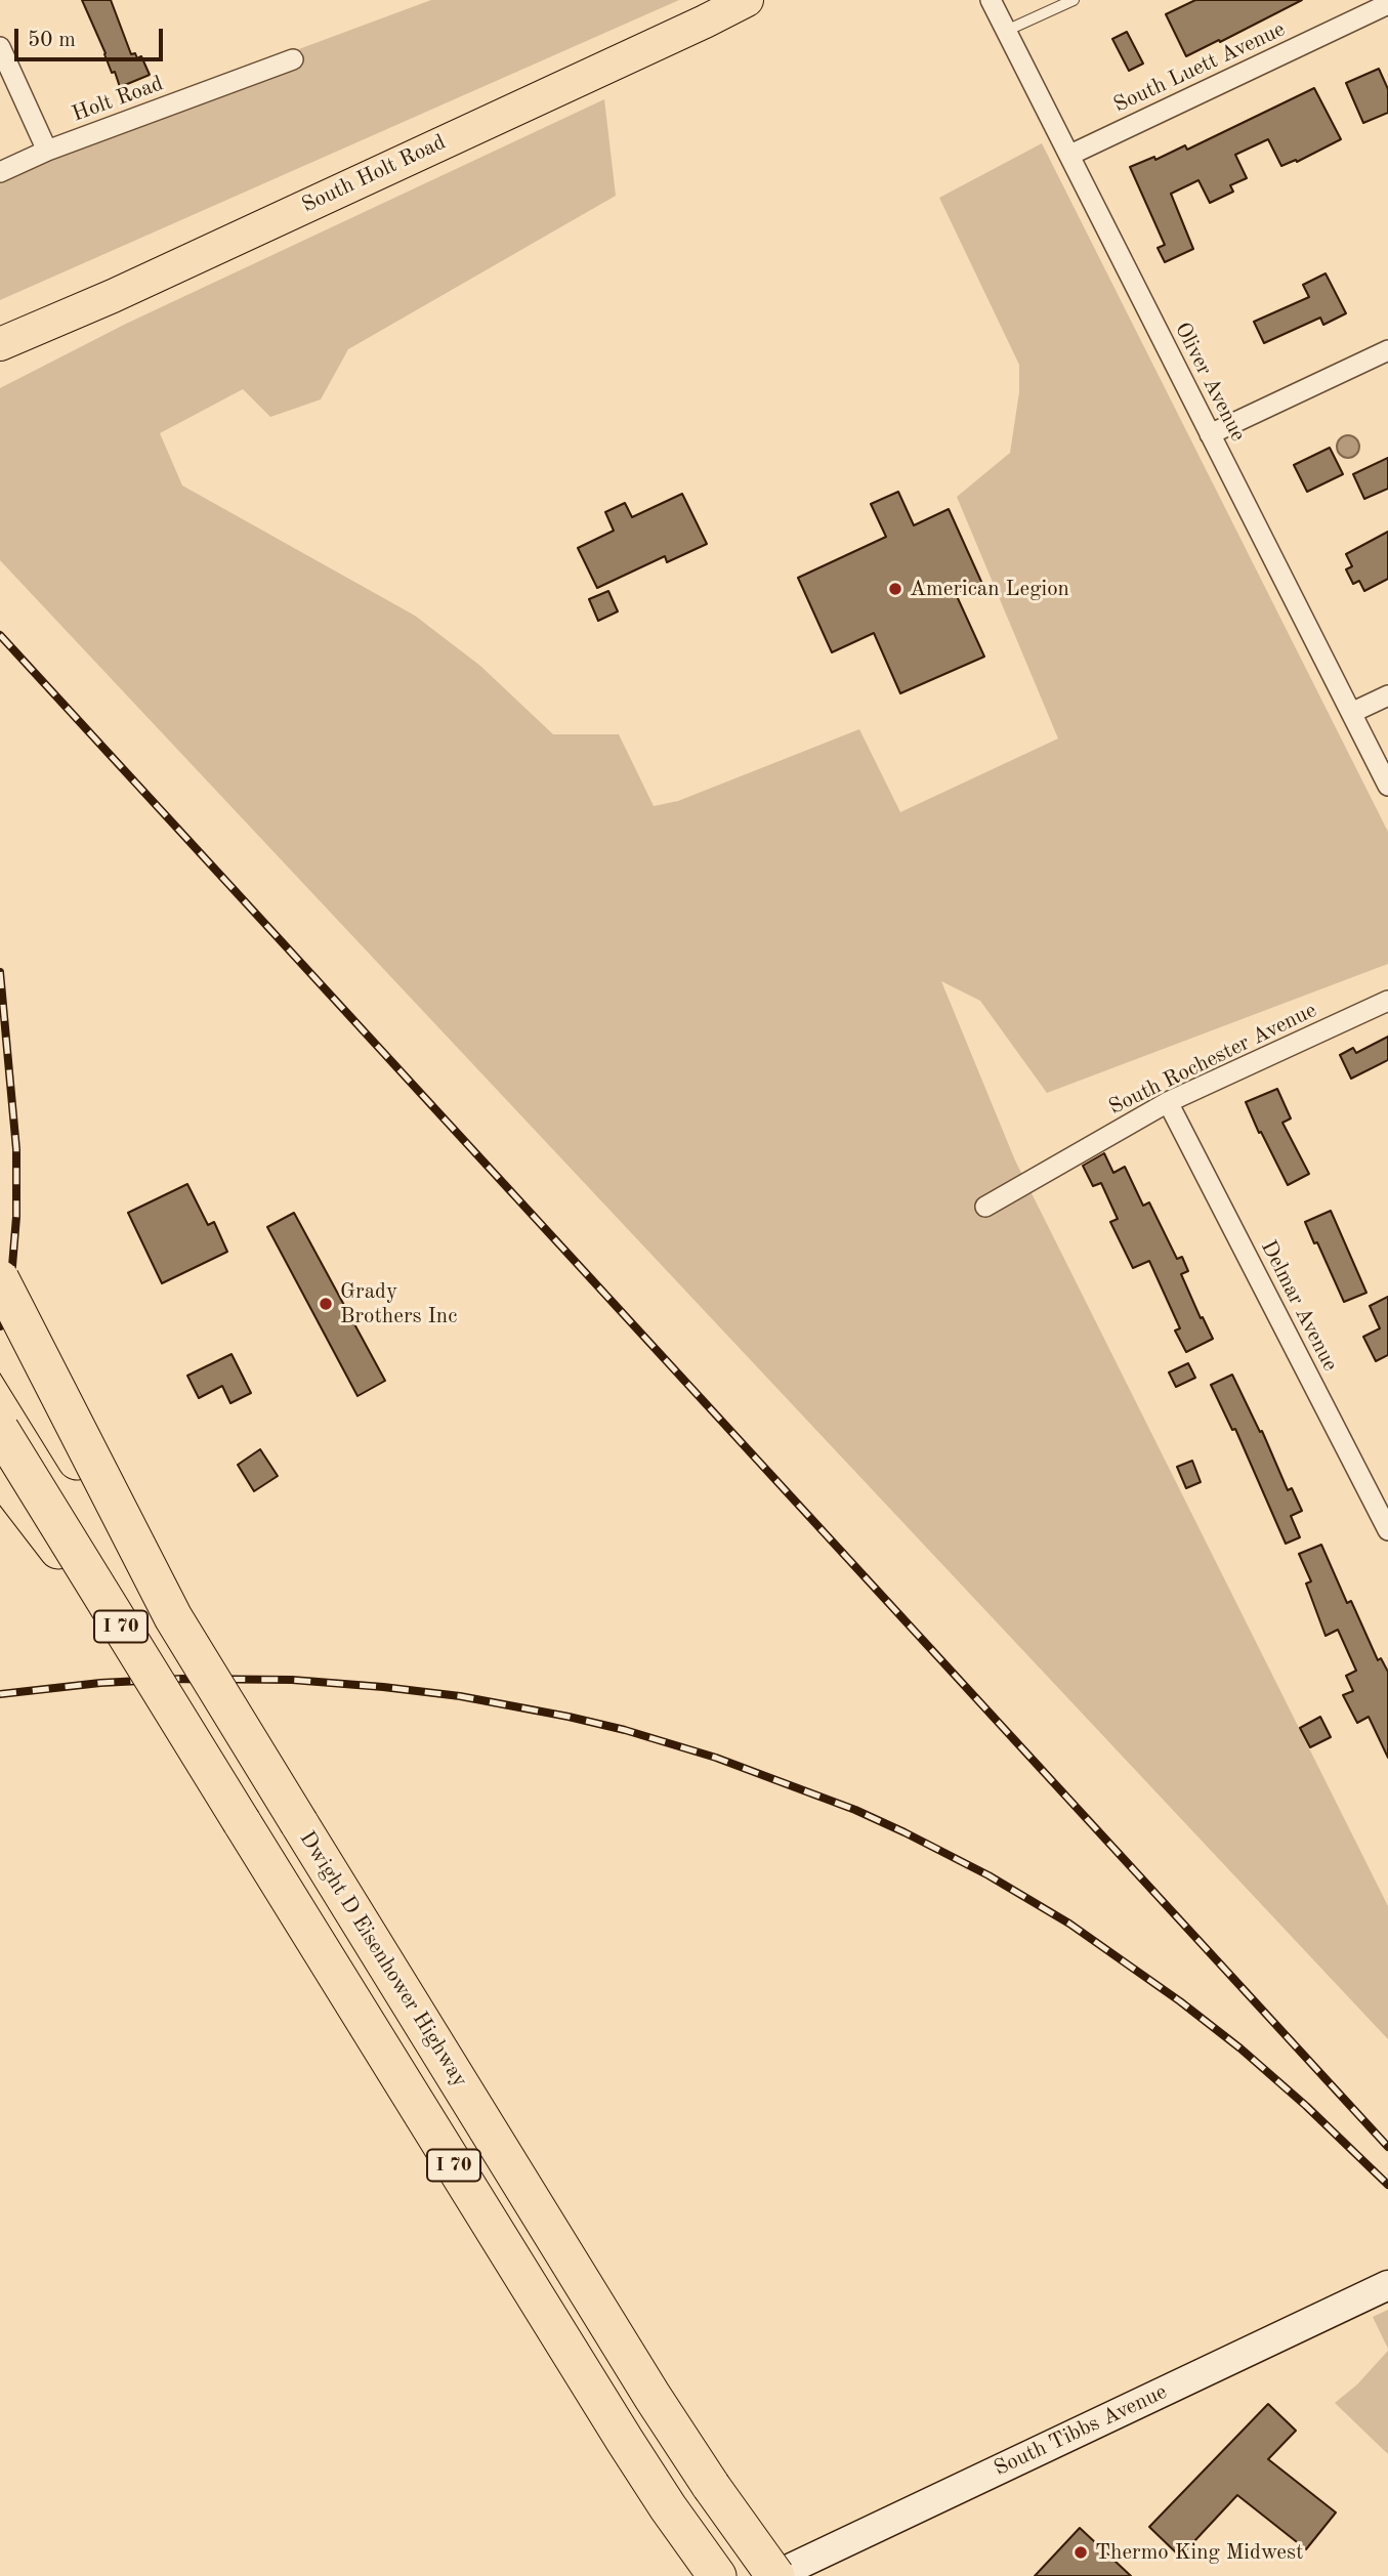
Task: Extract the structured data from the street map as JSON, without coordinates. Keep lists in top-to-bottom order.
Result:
{
  "streets": {
    "highway": ["I 70", "Dwight D Eisenhower Highway"],
    "main road": ["South Holt Road", "South Tibbs Avenue"],
    "street": [
      "South Luett Avenue",
      "Holt Road",
      "Oliver Avenue",
      "South Rochester Avenue",
      "Delmar Avenue"
    ]
  },
  "crossings": [
    ["South Luett Avenue", "Oliver Avenue"],
    ["South Rochester Avenue", "Delmar Avenue"],
    ["Dwight D Eisenhower Highway", "South Tibbs Avenue"]
  ],
  "places": ["American Legion", "Grady Brothers Inc", "Thermo King Midwest"],
  "scale_bar": "50 m"
}
